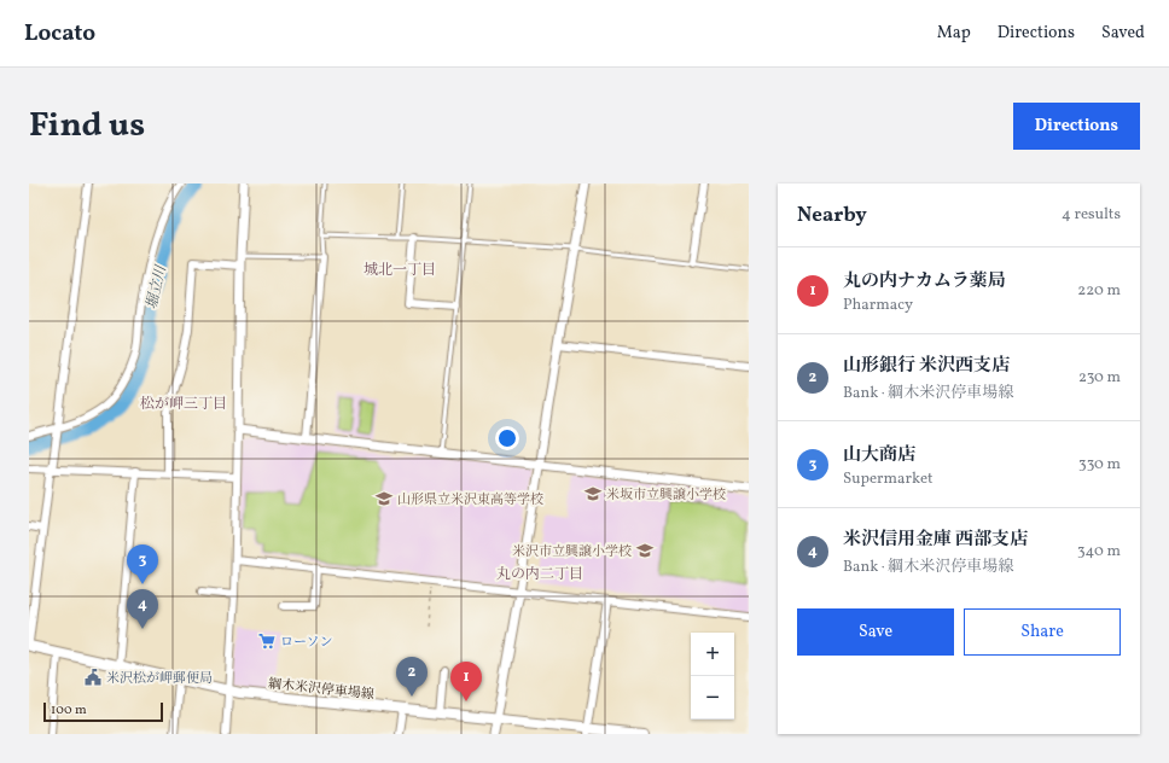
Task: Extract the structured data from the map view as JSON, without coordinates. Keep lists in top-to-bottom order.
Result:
{
  "streets": {
    "main road": ["綱木米沢停車場線"]
  },
  "districts": ["城北一丁目", "松が岬三丁目", "丸の内二丁目"],
  "water": ["堀立川"],
  "places": {
    "school or university": ["米坂市立興譲小学校", "山形県立米沢東高等学校", "米沢市立興譲小学校"],
    "supermarket": ["ローソン"],
    "public building": ["米沢松が岬郵便局"]
  },
  "scale_bar": "100 m",
  "page": {
    "header": "Locato",
    "nav": ["Map", "Directions", "Saved"],
    "title": "Find us",
    "buttons": [
      "Directions",
      ["Save", "Share"]
    ],
    "heading": ["Nearby", "4 results"],
    "list": [
      {
        "mark": "1",
        "name": "丸の内ナカムラ薬局",
        "note": "Pharmacy",
        "value": "220 m"
      },
      {
        "mark": "2",
        "name": "山形銀行 米沢西支店",
        "note": "Bank · 綱木米沢停車場線",
        "value": "230 m"
      },
      {
        "mark": "3",
        "name": "山大商店",
        "note": "Supermarket",
        "value": "330 m"
      },
      {
        "mark": "4",
        "name": "米沢信用金庫 西部支店",
        "note": "Bank · 綱木米沢停車場線",
        "value": "340 m"
      }
    ],
    "pins": [
      "3",
      "4",
      "2",
      "1"
    ],
    "map_buttons": ["+", "−"],
    "scale": "100 m"
  }
}
